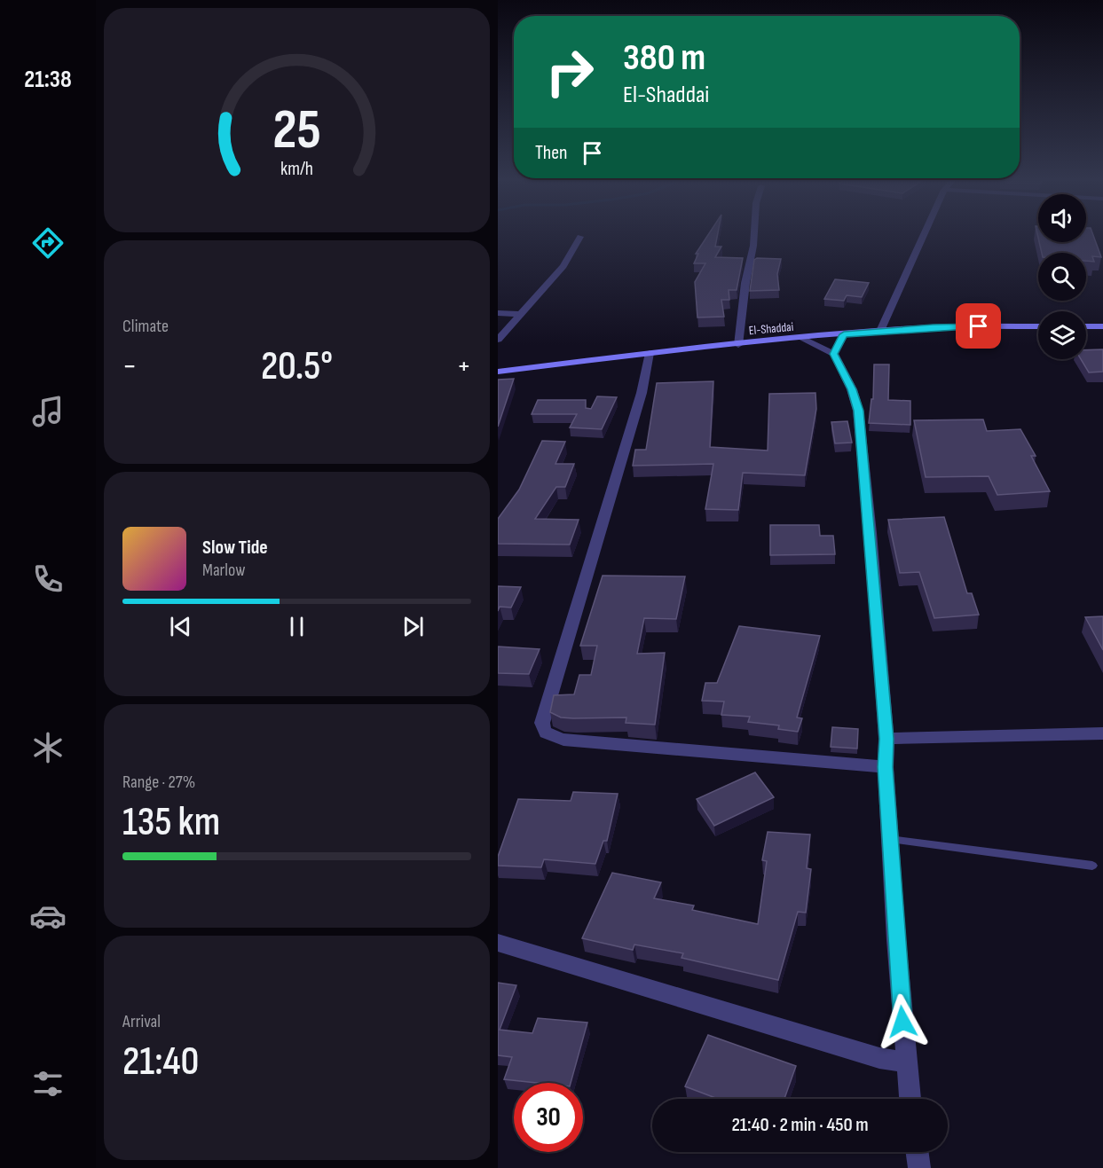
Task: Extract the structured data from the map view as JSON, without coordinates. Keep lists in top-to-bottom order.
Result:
{
  "streets": {
    "street": ["El-Shaddai"]
  },
  "page": {
    "tabs": "21:38",
    "turn": ["380 m", "El-Shaddai"],
    "then": "Then",
    "tile": [
      "Climate",
      ["Range · 27%", "135 km"],
      ["Arrival", "21:40"]
    ],
    "heat": ["−", "20.5°", "+"],
    "song": ["Slow Tide", "Marlow"],
    "limit": "30",
    "trip": "21:40 · 2 min · 450 m",
    "gauge": ["25", "km/h"]
  }
}
